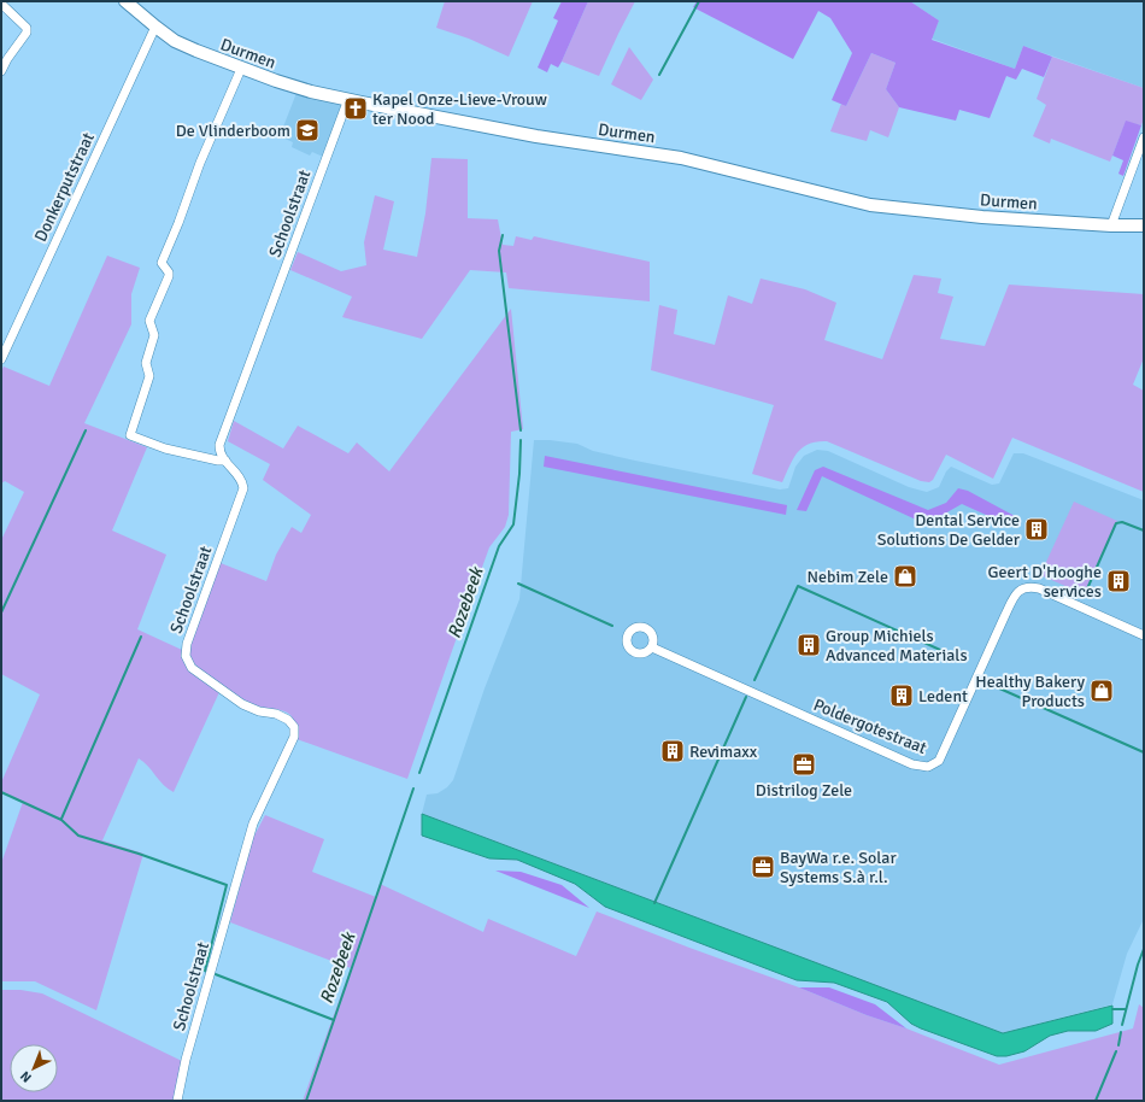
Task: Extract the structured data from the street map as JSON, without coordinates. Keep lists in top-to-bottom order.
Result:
{
  "streets": {
    "street": [
      "Durmen",
      "Donkerputstraat",
      "Schoolstraat",
      "Poldergotestraat"
    ]
  },
  "crossings": [
    ["Durmen", "Donkerputstraat"],
    ["Durmen", "Schoolstraat"]
  ],
  "water": ["Rozebeek"],
  "places": {
    "church": ["Kapel Onze-Lieve-Vrouw ter Nood"],
    "school or university": ["De Vlinderboom"],
    "building": [
      "Dental Service Solutions De Gelder",
      "Geert D'Hooghe services",
      "Group Michiels Advanced Materials",
      "Ledent",
      "Revimaxx"
    ],
    "shop": ["Nebim Zele", "Healthy Bakery Products"],
    "office": ["Distrilog Zele", "BayWa r.e. Solar Systems S.à r.l."]
  },
  "north": "bottom left"
}
